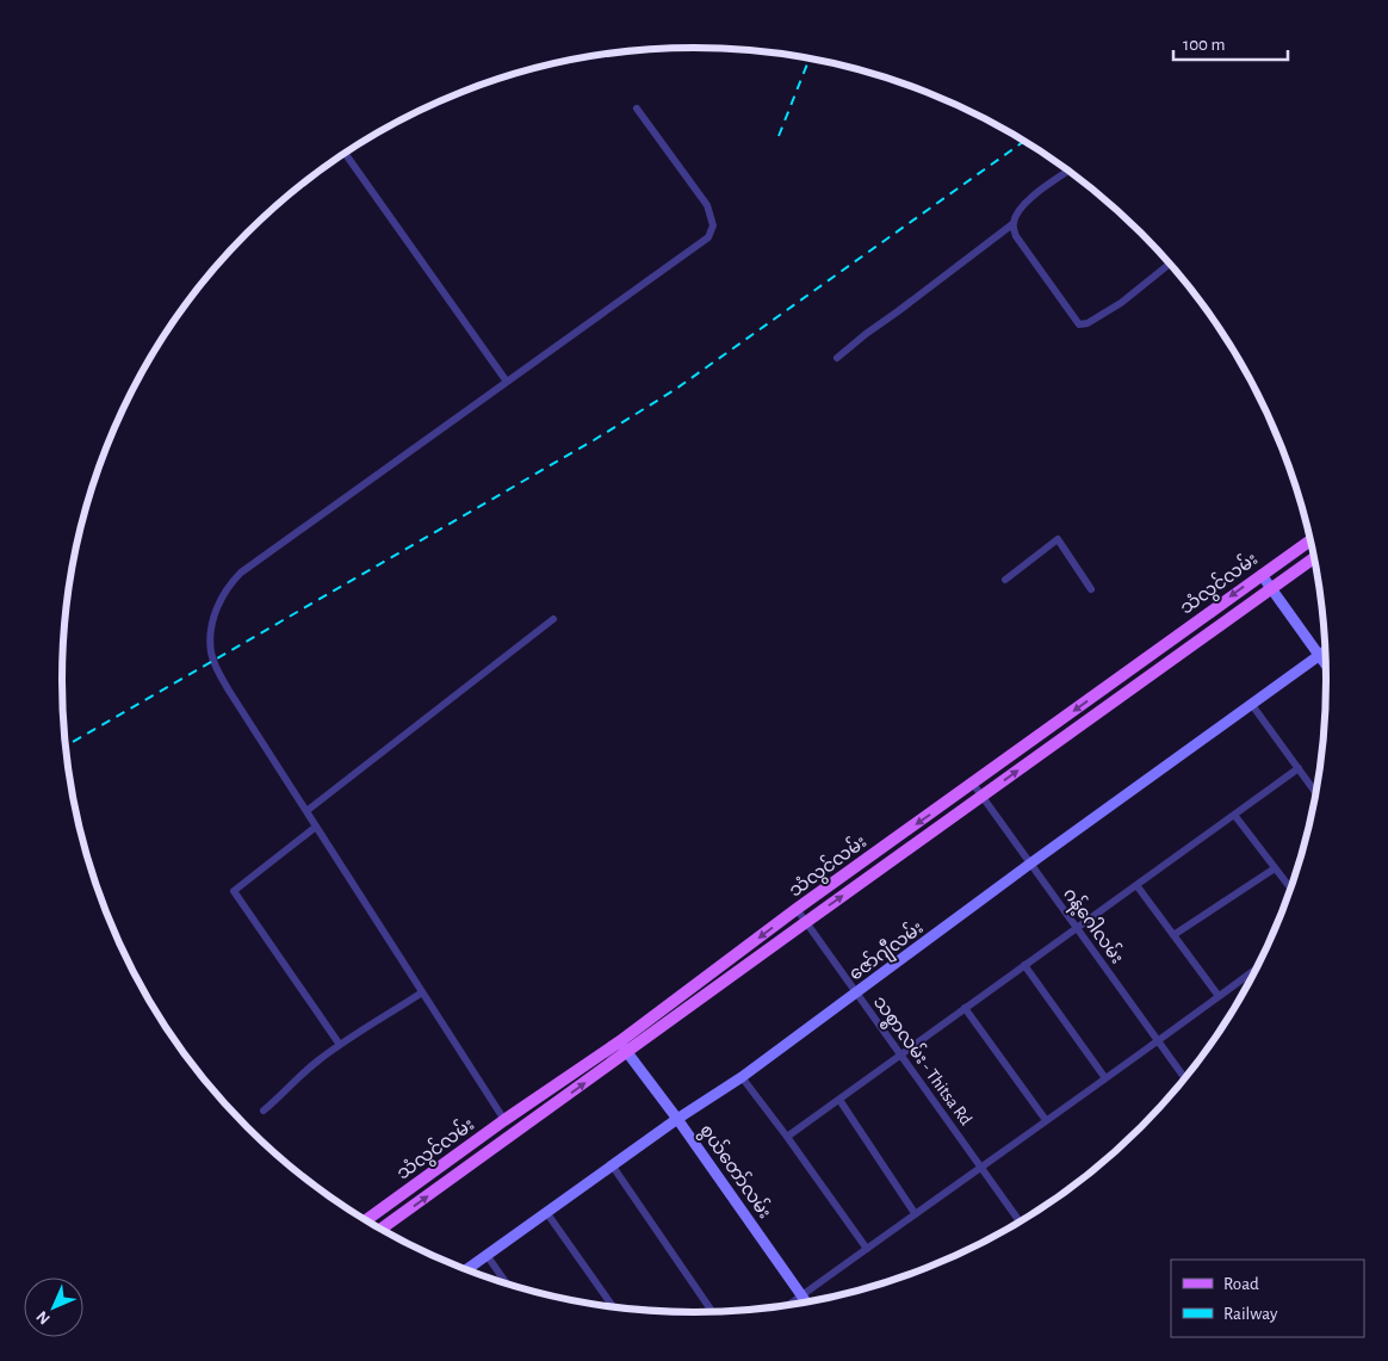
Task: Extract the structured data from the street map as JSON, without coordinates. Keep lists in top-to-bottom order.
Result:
{
  "streets": {
    "main road": ["သံလွင်လမ်း"],
    "street": [
      "ဂန့်ဂေါလမ်း",
      "ဇော်ဂျီလမ်း",
      "သစ္စာလမ်း - Thitsa Rd",
      "စွယ်တော်လမ်း"
    ]
  },
  "crossings": [
    ["သံလွင်လမ်း", "ဂန့်ဂေါလမ်း"],
    ["သံလွင်လမ်း", "သစ္စာလမ်း - Thitsa Rd"],
    ["သံလွင်လမ်း", "စွယ်တော်လမ်း"],
    ["ဂန့်ဂေါလမ်း", "ဇော်ဂျီလမ်း"],
    ["ဇော်ဂျီလမ်း", "သစ္စာလမ်း - Thitsa Rd"],
    ["ဇော်ဂျီလမ်း", "စွယ်တော်လမ်း"]
  ],
  "legend": ["Road", "Railway"],
  "scale_bar": "100 m",
  "north": "bottom left"
}
